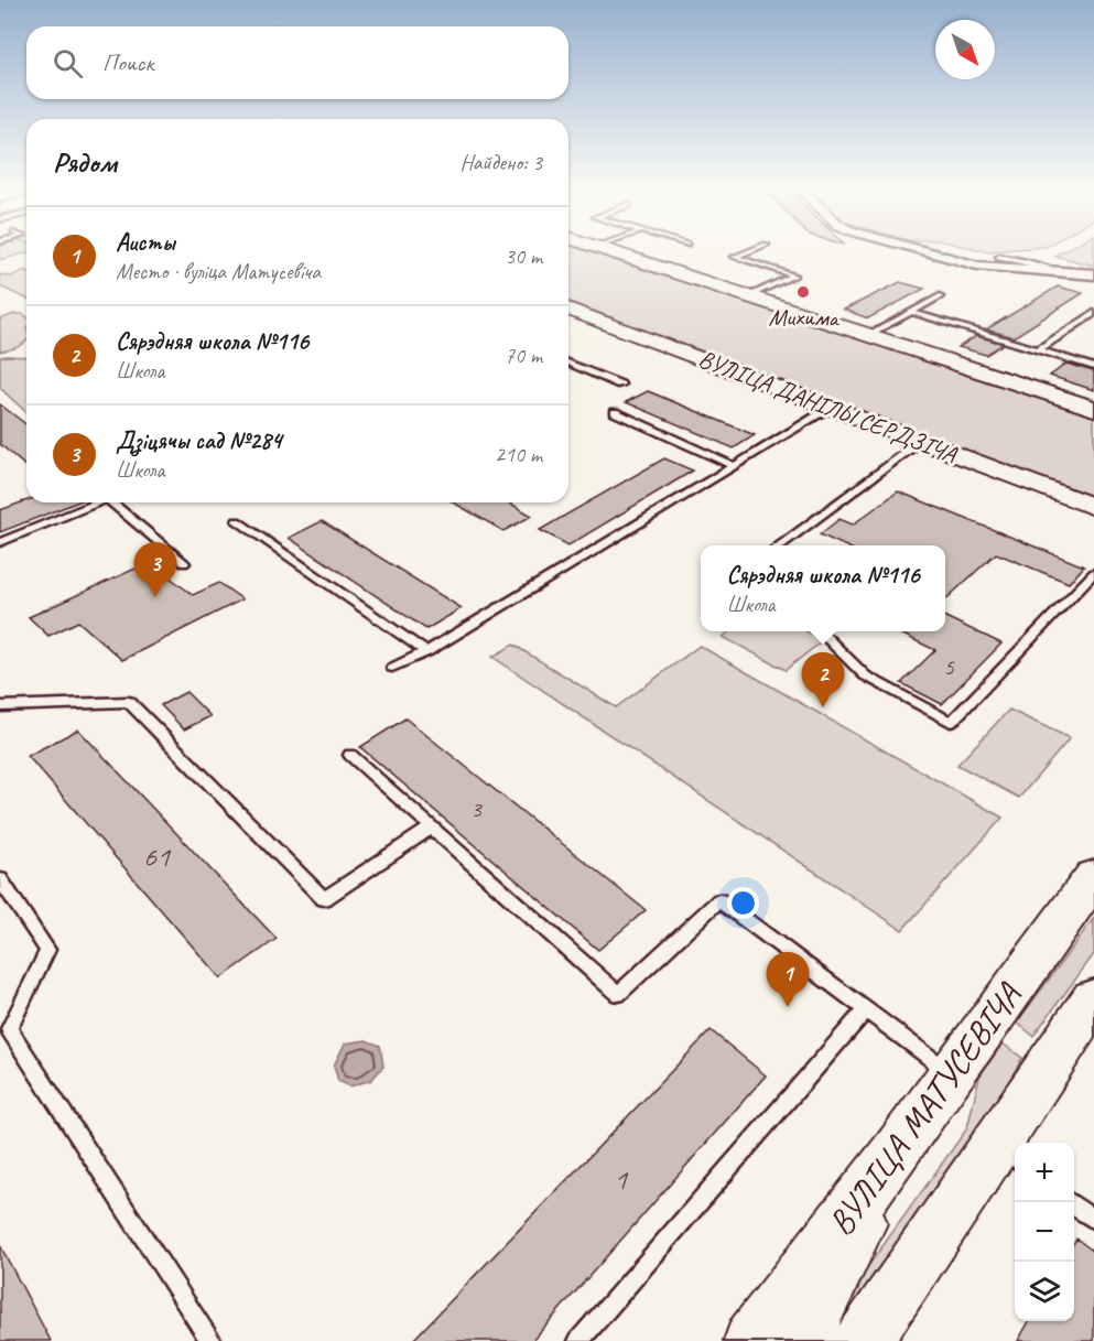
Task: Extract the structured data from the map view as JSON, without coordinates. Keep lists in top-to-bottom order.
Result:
{
  "streets": {
    "street": ["ВУЛІЦА ДАНІЛЫ СЕРДЗІЧА", "ВУЛІЦА МАТУСЕВІЧА"]
  },
  "places": ["Михима"],
  "house_numbers": [
    "5",
    "3",
    "61",
    "1"
  ],
  "north": "bottom right",
  "page": {
    "search": "Поиск",
    "heading": ["Рядом", "Найдено: 3"],
    "list": [
      {
        "mark": "1",
        "name": "Аисты",
        "note": "Место · вуліца Матусевіча",
        "value": "30 m"
      },
      {
        "mark": "2",
        "name": "Сярэдняя школа №116",
        "note": "Школа",
        "value": "70 m"
      },
      {
        "mark": "3",
        "name": "Дзіцячы сад №284",
        "note": "Школа",
        "value": "210 m"
      }
    ],
    "pins": ["3", "2", "1"],
    "popup": ["Сярэдняя школа №116", "Школа"],
    "map_buttons": ["+", "−"]
  }
}
